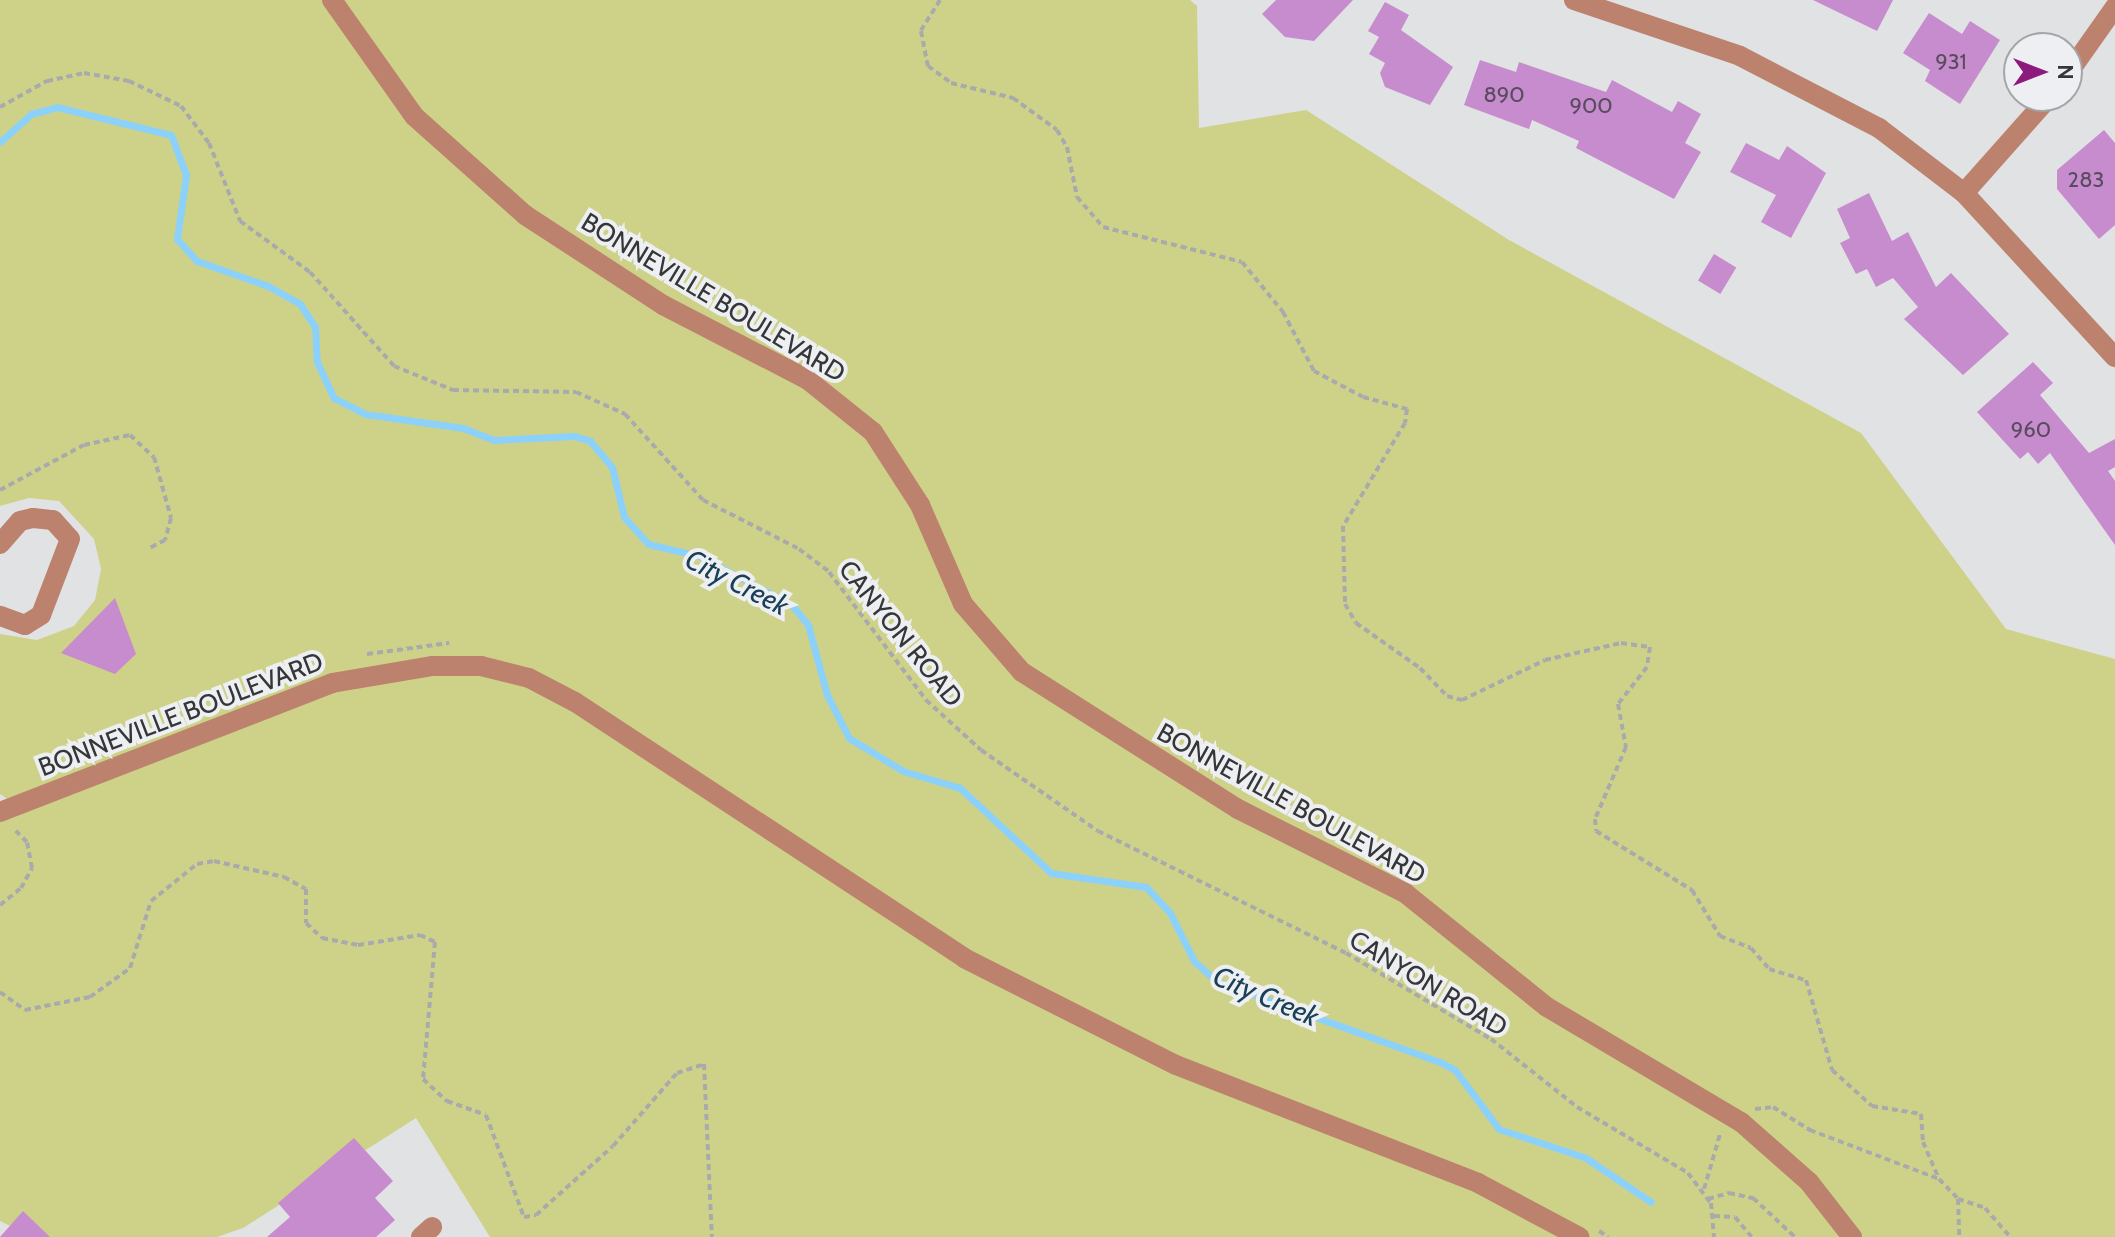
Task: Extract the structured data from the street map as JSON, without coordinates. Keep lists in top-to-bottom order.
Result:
{
  "streets": {
    "street": ["BONNEVILLE BOULEVARD"],
    "path": ["CANYON ROAD"]
  },
  "water": ["City Creek"],
  "house_numbers": [
    "931",
    "890",
    "900",
    "283",
    "960"
  ],
  "north": "right"
}
